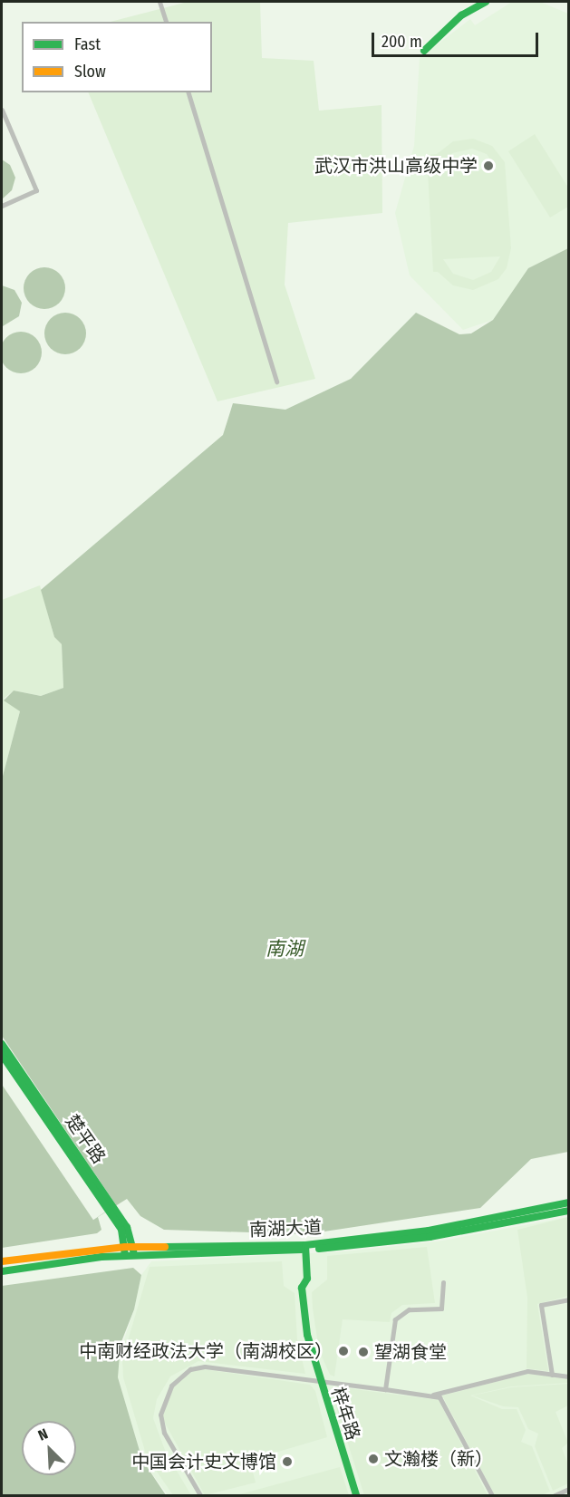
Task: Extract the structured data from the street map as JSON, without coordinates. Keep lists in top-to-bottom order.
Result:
{
  "streets": {
    "main road": ["楚平路", "南湖大道", "梓年路"]
  },
  "crossings": [
    ["楚平路", "南湖大道"],
    ["南湖大道", "梓年路"]
  ],
  "water": ["南湖"],
  "places": [
    "武汉市洪山高级中学",
    "中南财经政法大学（南湖校区）",
    "望湖食堂",
    "文瀚楼（新）",
    "中国会计史文博馆"
  ],
  "legend": ["Fast", "Slow"],
  "scale_bar": "200 m",
  "north": "top left"
}
